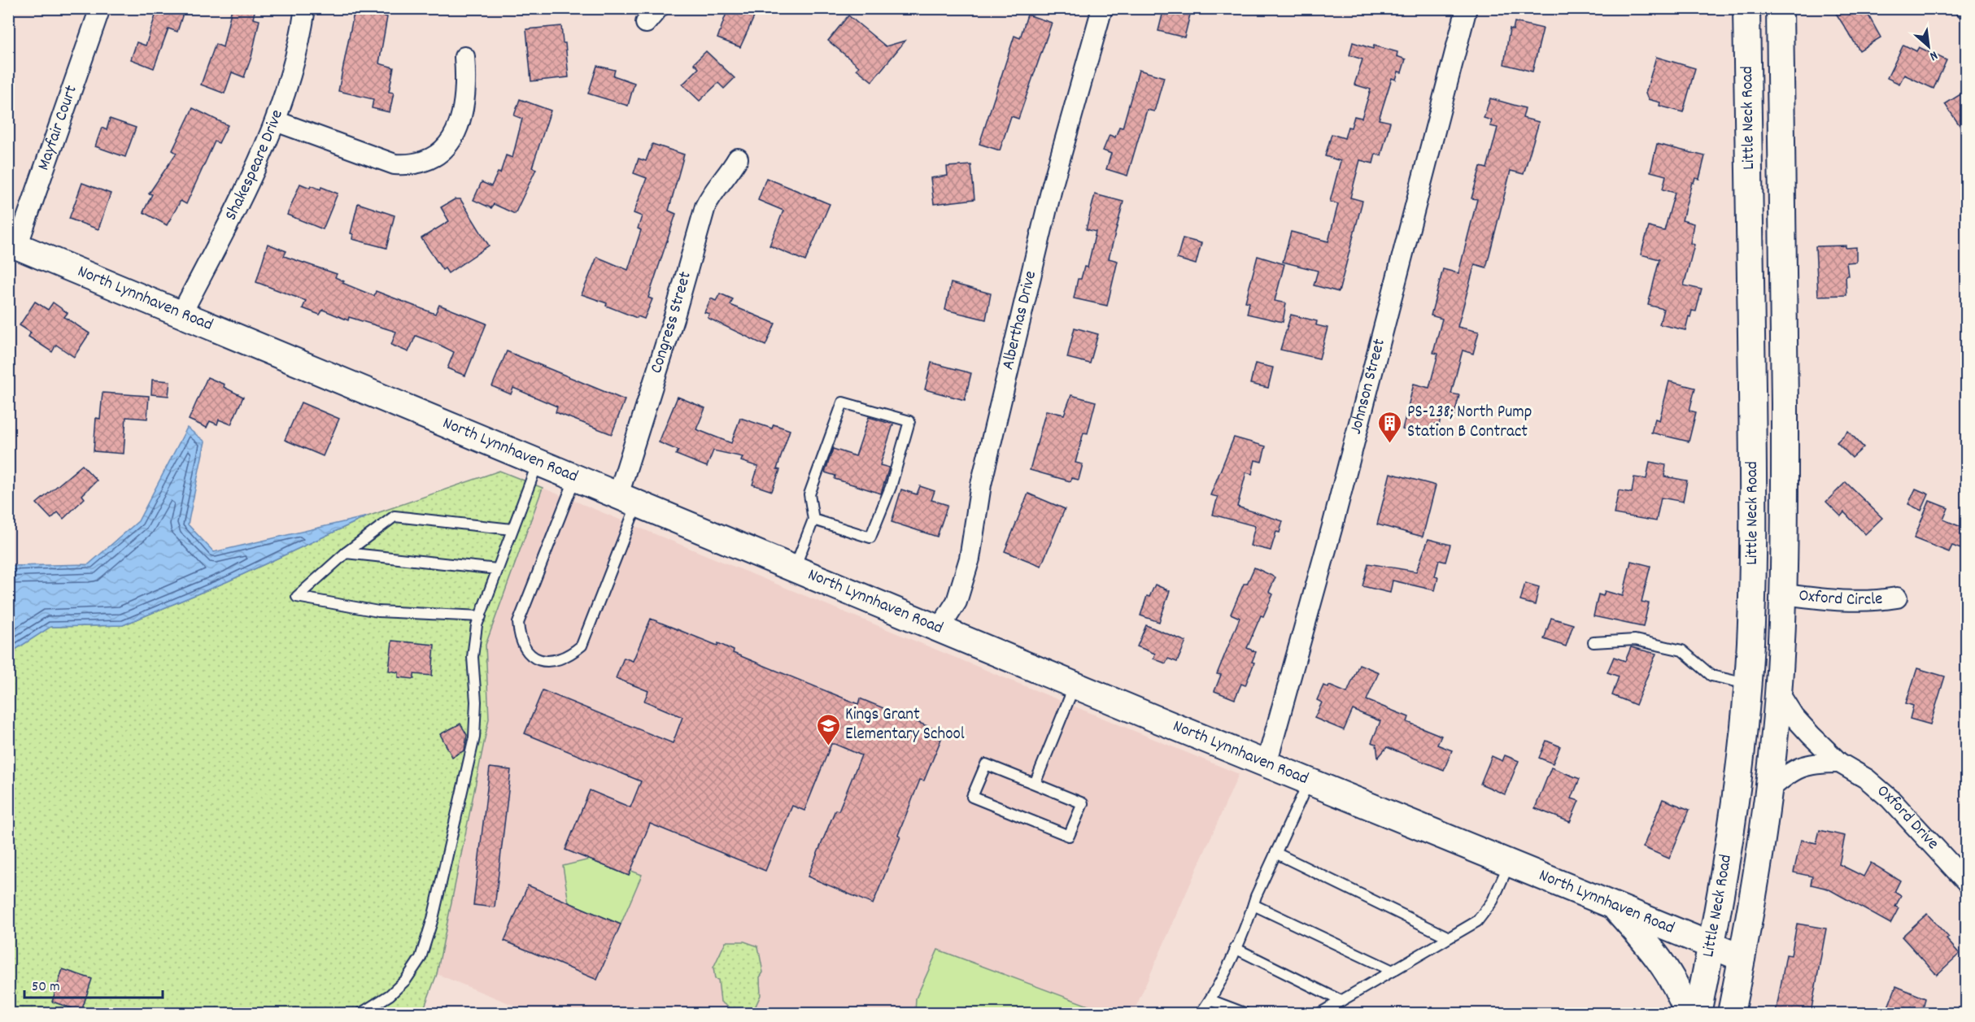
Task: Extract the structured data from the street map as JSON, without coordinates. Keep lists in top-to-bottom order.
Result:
{
  "streets": {
    "street": [
      "Little Neck Road",
      "Mayfair Court",
      "Shakespeare Drive",
      "North Lynnhaven Road",
      "Alberthas Drive",
      "Congress Street",
      "Johnson Street",
      "Oxford Circle",
      "Oxford Drive"
    ]
  },
  "crossings": [
    ["Little Neck Road", "North Lynnhaven Road"],
    ["Little Neck Road", "Oxford Circle"],
    ["Little Neck Road", "Oxford Drive"],
    ["Mayfair Court", "North Lynnhaven Road"],
    ["Shakespeare Drive", "North Lynnhaven Road"],
    ["North Lynnhaven Road", "Alberthas Drive"],
    ["North Lynnhaven Road", "Congress Street"],
    ["North Lynnhaven Road", "Johnson Street"]
  ],
  "places": {
    "building": ["PS-238; North Pump Station B Contract"],
    "school or university": ["Kings Grant Elementary School"]
  },
  "scale_bar": "50 m",
  "north": "bottom right"
}
